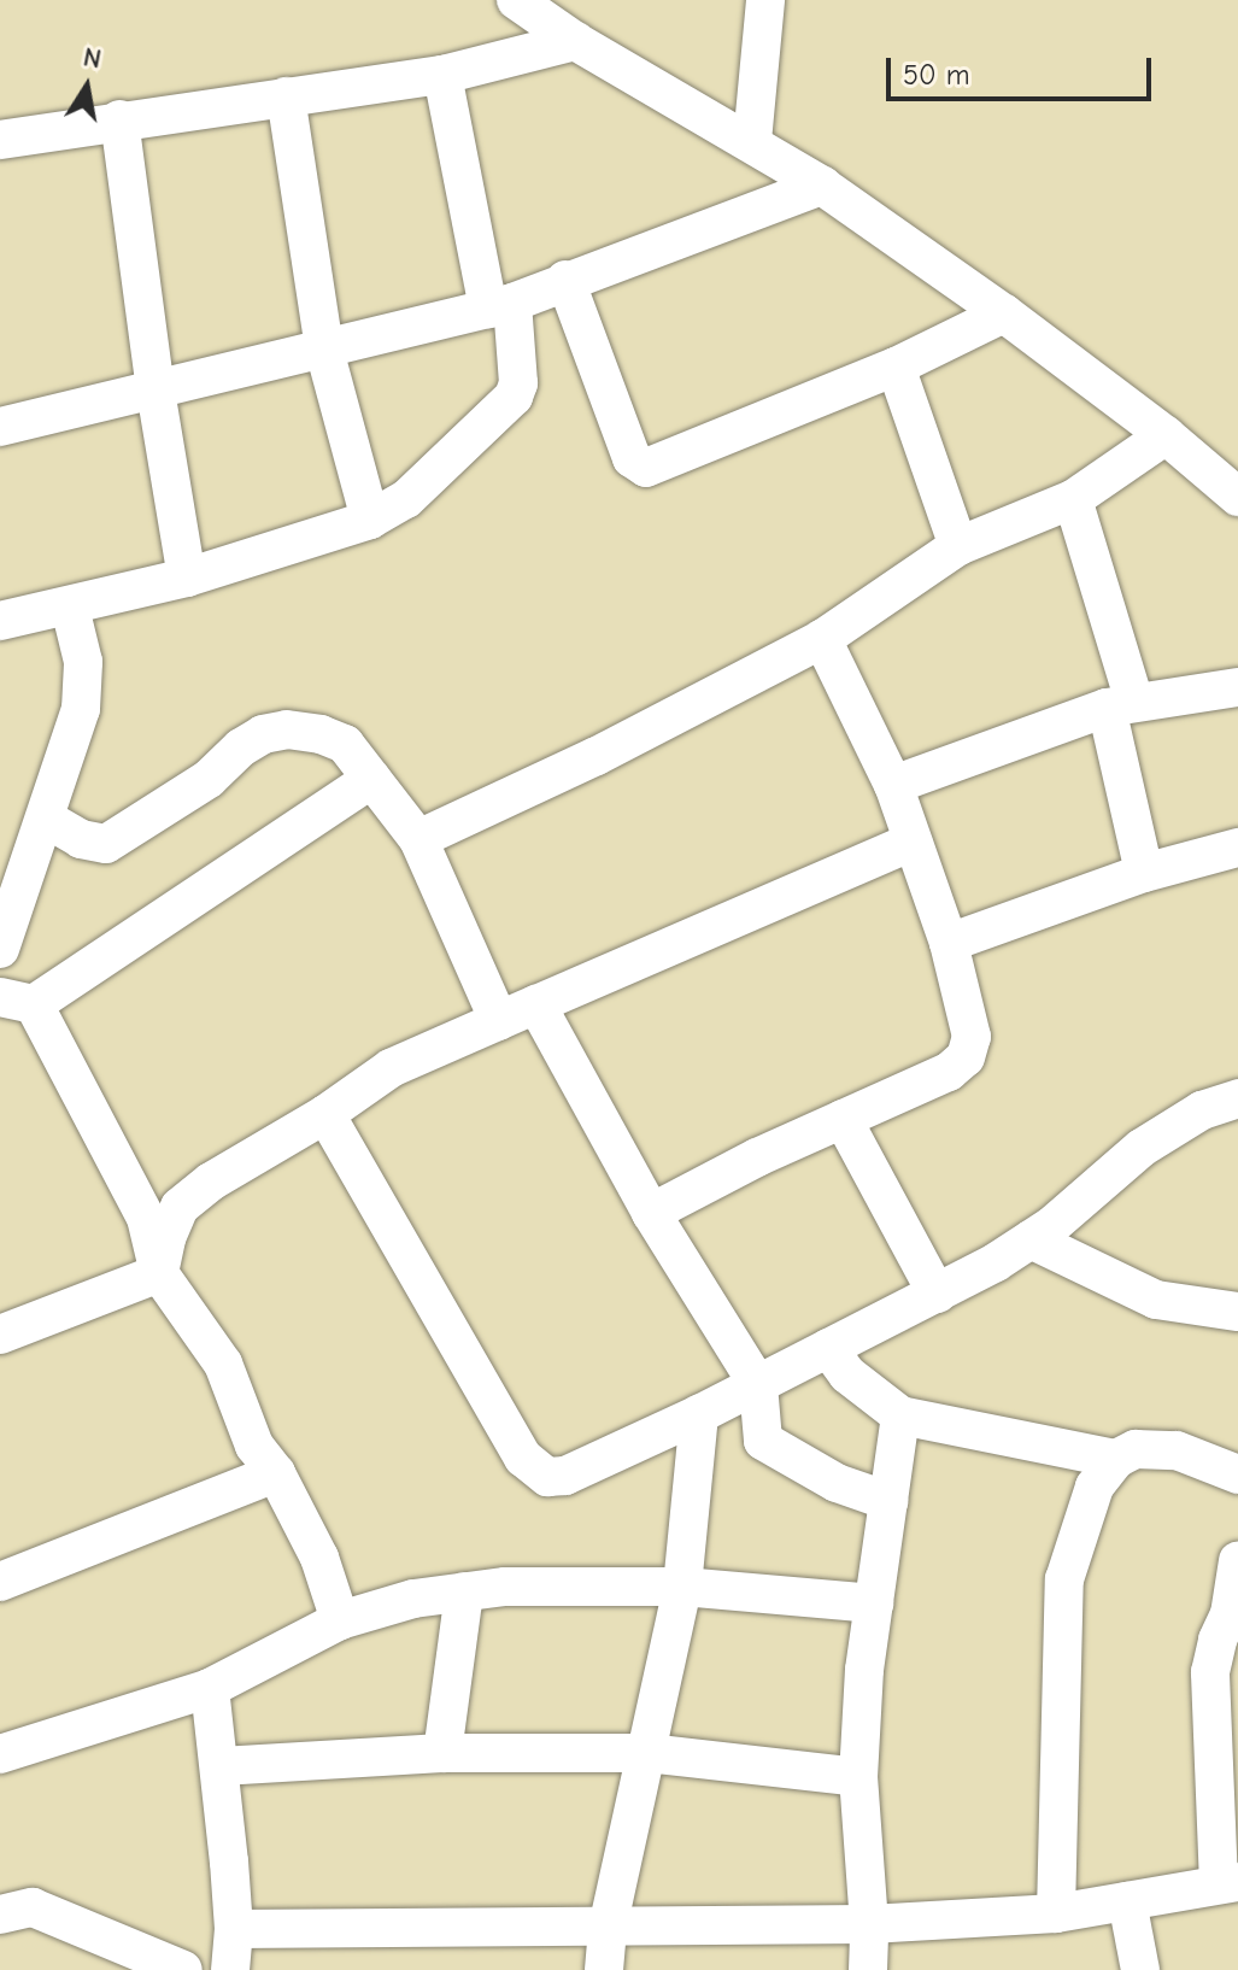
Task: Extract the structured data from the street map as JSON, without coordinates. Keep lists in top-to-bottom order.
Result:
{
  "scale_bar": "50 m",
  "north": "top"
}
